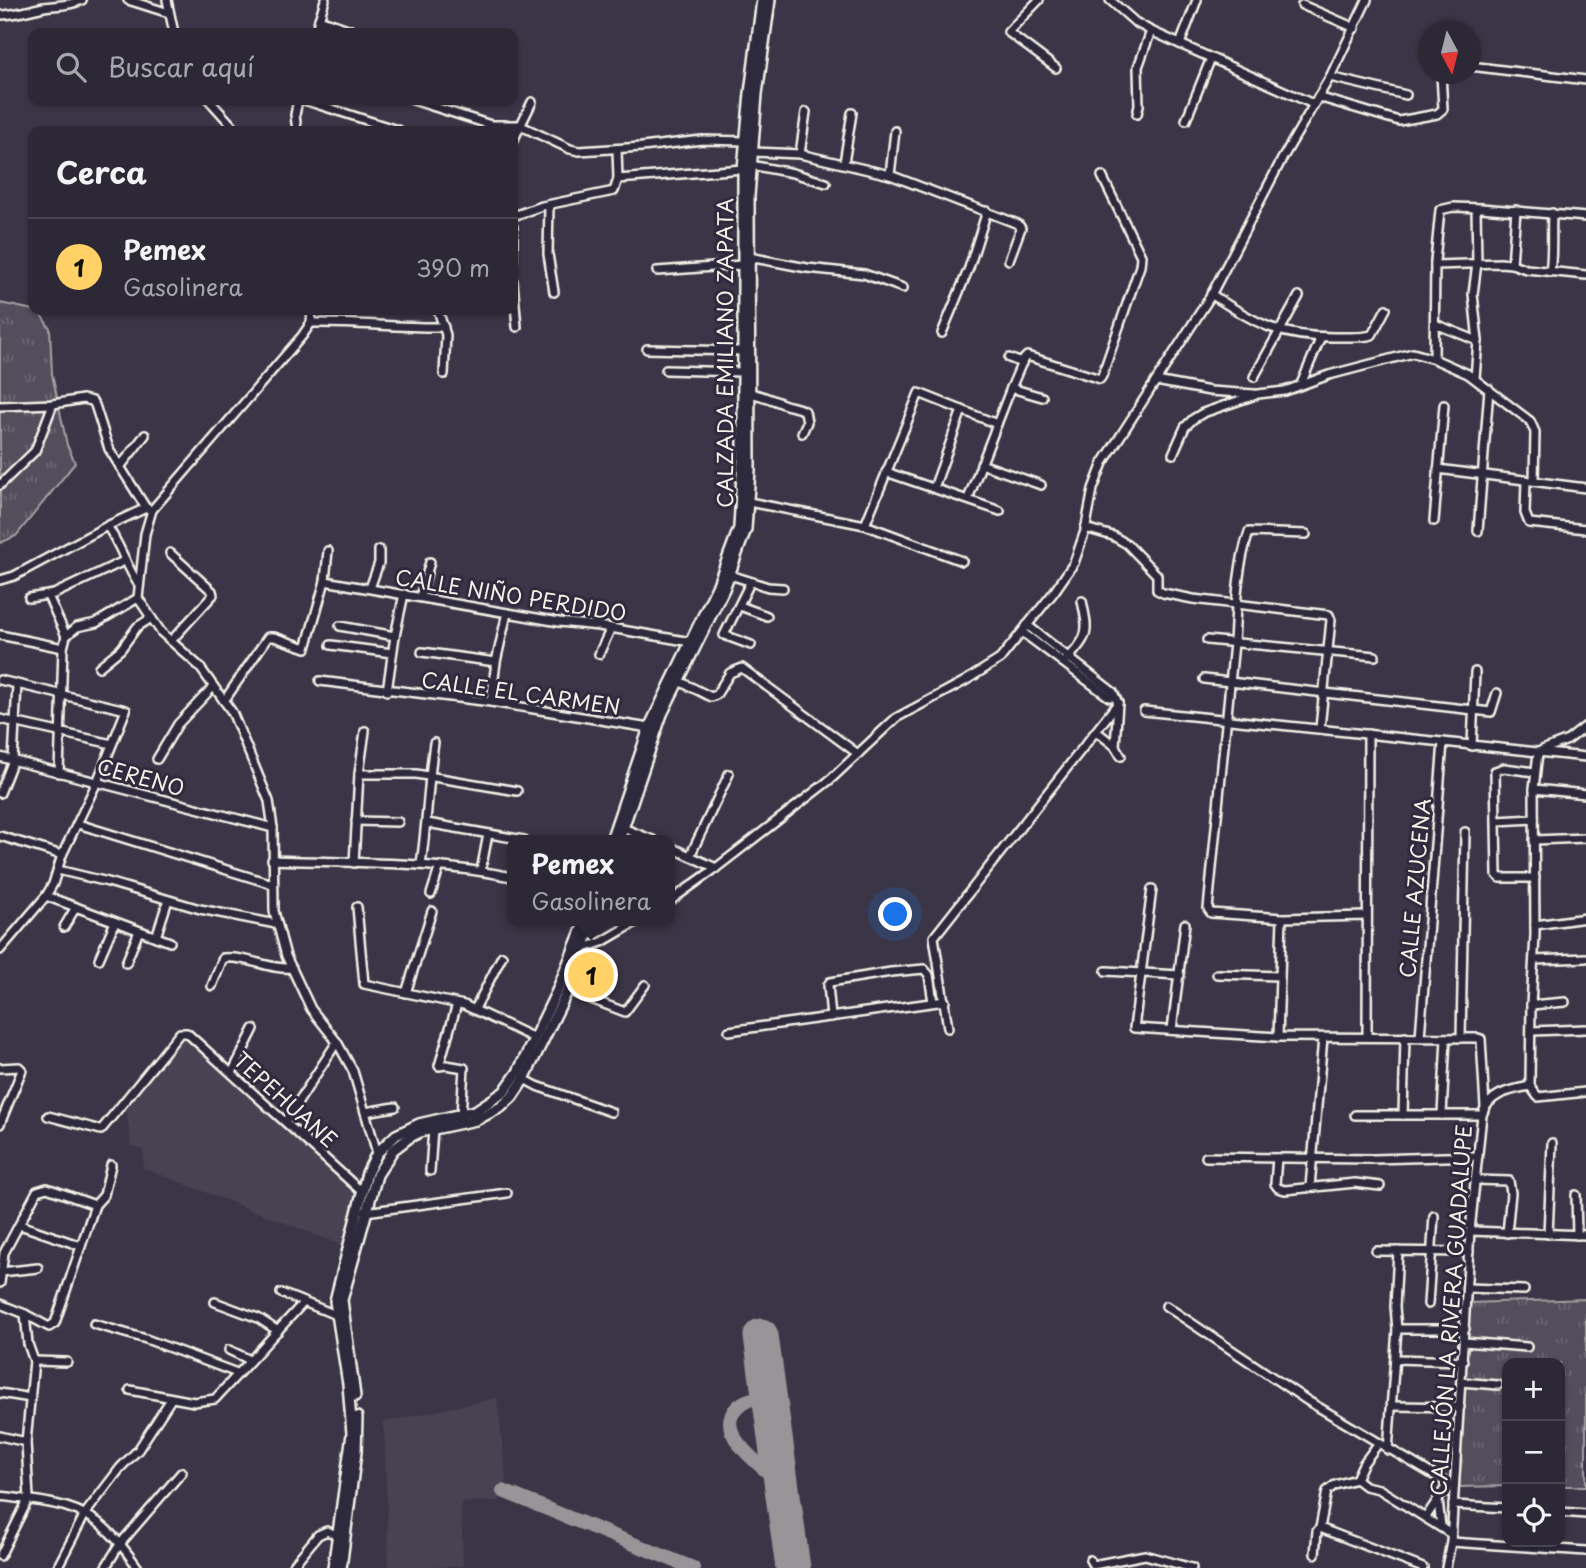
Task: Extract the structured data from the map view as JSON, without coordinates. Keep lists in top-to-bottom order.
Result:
{
  "streets": {
    "main road": ["CALZADA EMILIANO ZAPATA"],
    "street": [
      "CALLE NIÑO PERDIDO",
      "CALLE EL CARMEN",
      "CERENO",
      "CALLE AZUCENA",
      "TEPEHUANE",
      "CALLEJÓN LA RIVERA GUADALUPE"
    ]
  },
  "crossings": [
    ["CALZADA EMILIANO ZAPATA", "CALLE NIÑO PERDIDO"],
    ["CALZADA EMILIANO ZAPATA", "CALLE EL CARMEN"]
  ],
  "north": "bottom",
  "page": {
    "search": "Buscar aquí",
    "heading": "Cerca",
    "list": [
      {
        "mark": "1",
        "name": "Pemex",
        "note": "Gasolinera",
        "value": "390 m"
      }
    ],
    "popup": ["Pemex", "Gasolinera"],
    "pins": "1",
    "map_buttons": ["+", "−"]
  }
}
